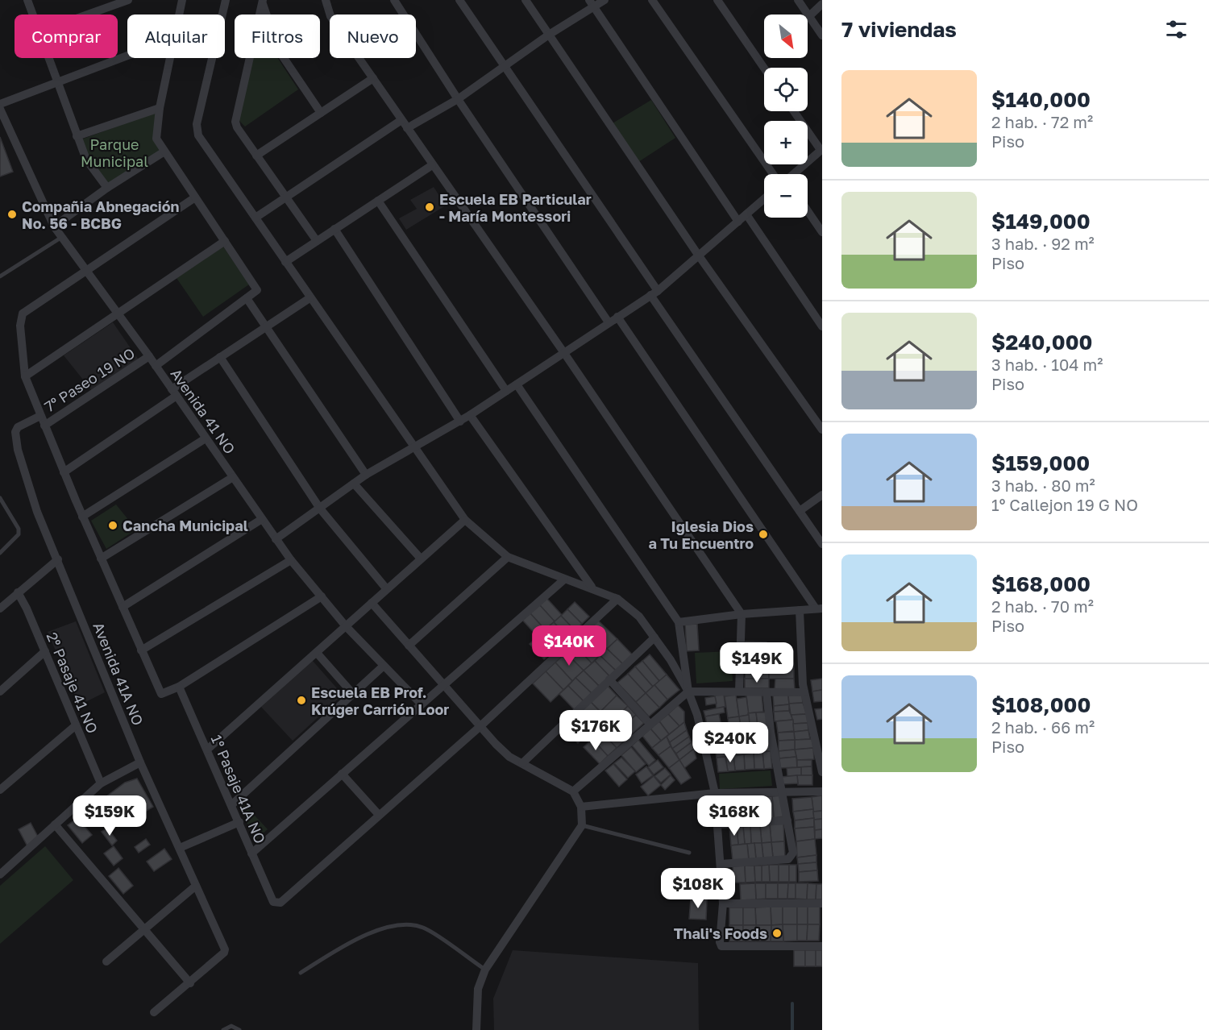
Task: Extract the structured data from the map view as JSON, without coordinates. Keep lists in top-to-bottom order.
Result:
{
  "streets": {
    "street": [
      "7º Paseo 19 NO",
      "Avenida 41 NO",
      "Avenida 41A NO",
      "2º Pasaje 41 NO",
      "1º Pasaje 41A NO"
    ]
  },
  "crossings": [
    ["7º Paseo 19 NO", "Avenida 41 NO"]
  ],
  "parks": ["Parque Municipal"],
  "places": [
    "Escuela EB Particular - María Montessori",
    "Compañia Abnegación No. 56 - BCBG",
    "Cancha Municipal",
    "Iglesia Dios a Tu Encuentro",
    "Escuela EB Prof. Krúger Carrión Loor",
    "Thali's Foods"
  ],
  "north": "bottom right",
  "page": {
    "heading": "7 viviendas",
    "map_buttons": ["+", "−"],
    "chip": [
      "Comprar",
      "Alquilar",
      "Filtros",
      "Nuevo"
    ],
    "list": [
      {
        "name": "$140,000",
        "note": "2 hab. · 72 m² · Piso"
      },
      {
        "name": "$149,000",
        "note": "3 hab. · 92 m² · Piso"
      },
      {
        "name": "$240,000",
        "note": "3 hab. · 104 m² · Piso"
      },
      {
        "name": "$159,000",
        "note": "3 hab. · 80 m² · 1º Callejon 19 G NO"
      },
      {
        "name": "$168,000",
        "note": "2 hab. · 70 m² · Piso"
      },
      {
        "name": "$108,000",
        "note": "2 hab. · 66 m² · Piso"
      }
    ],
    "price": [
      "$140K",
      "$149K",
      "$176K",
      "$240K",
      "$159K",
      "$168K",
      "$108K"
    ]
  }
}
